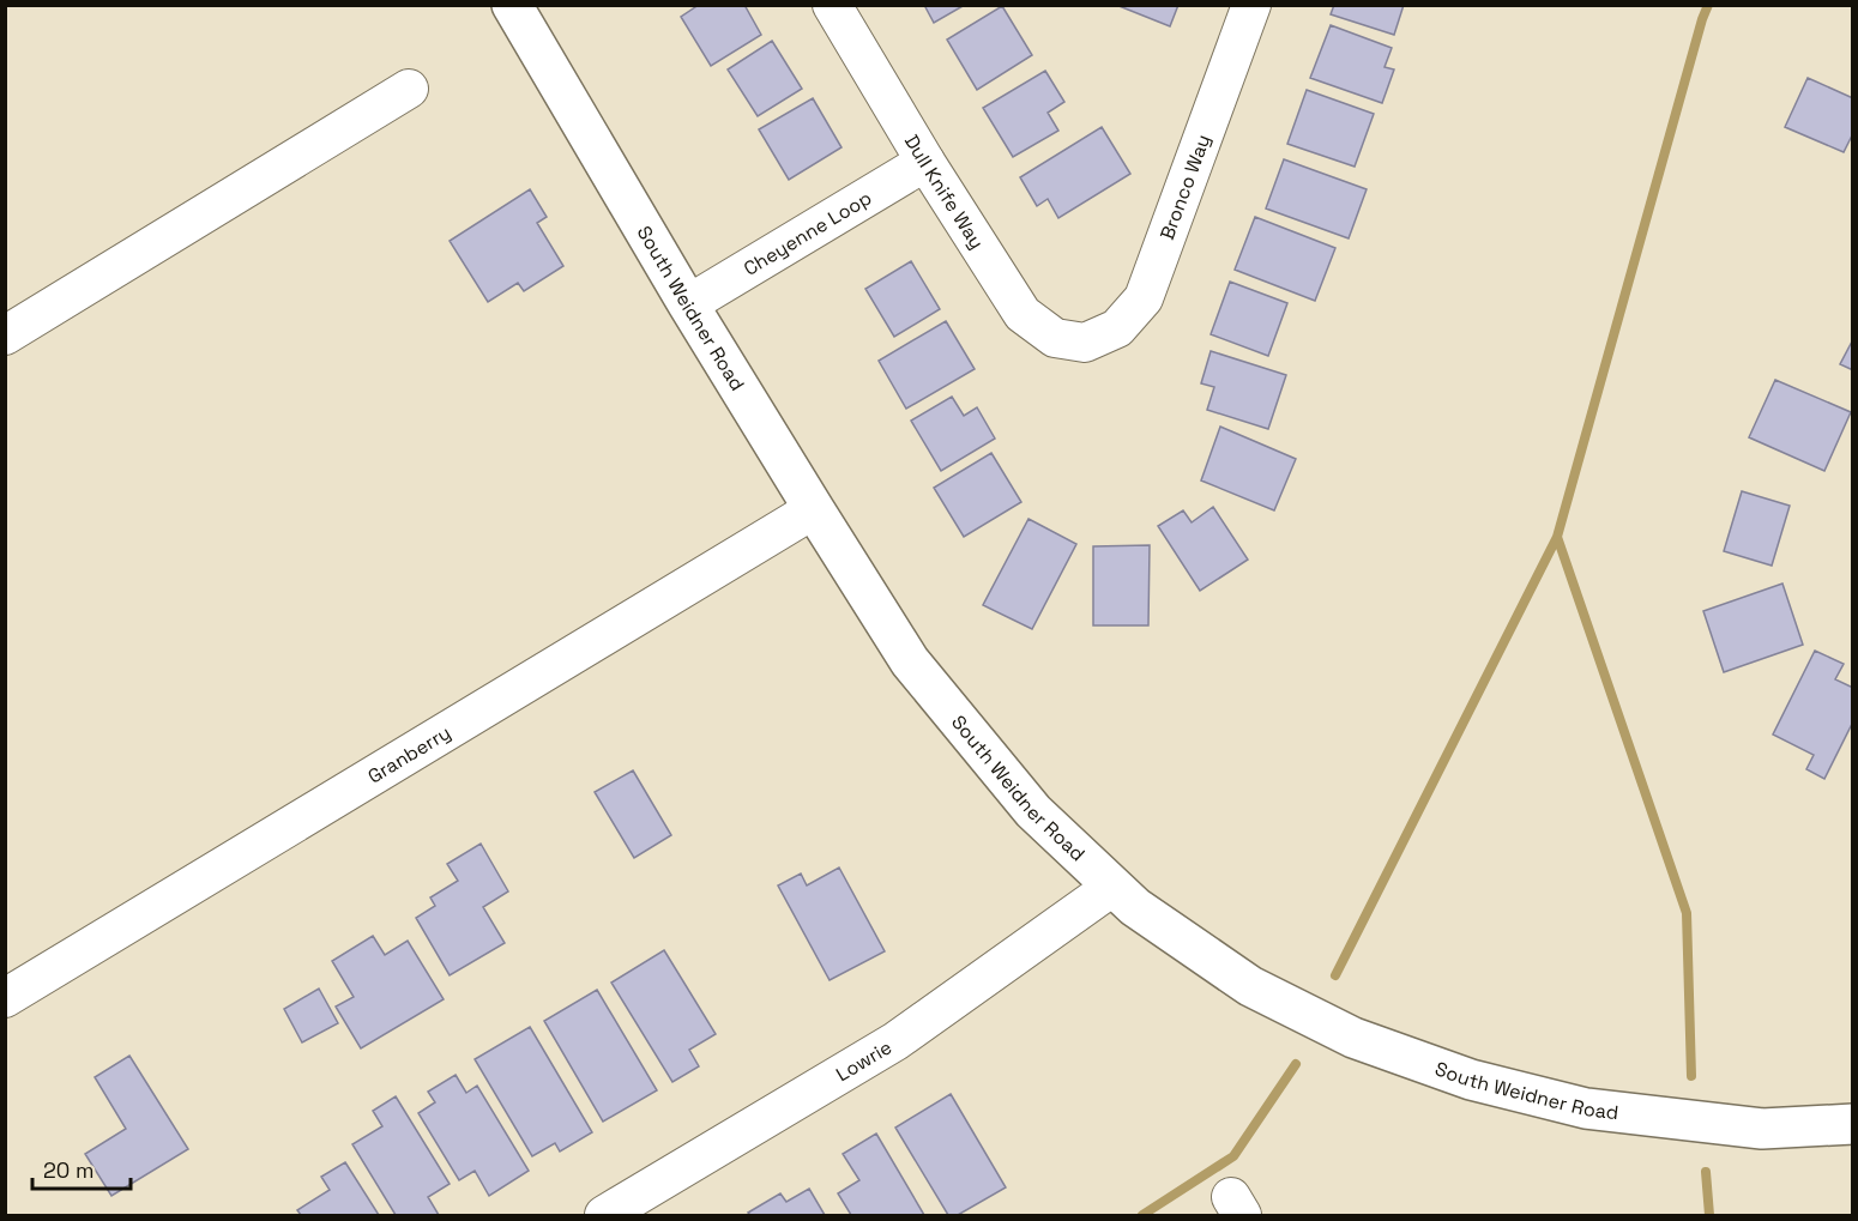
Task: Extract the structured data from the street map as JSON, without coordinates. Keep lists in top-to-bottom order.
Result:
{
  "streets": {
    "main road": ["South Weidner Road"],
    "street": [
      "Bronco Way",
      "Dull Knife Way",
      "Cheyenne Loop",
      "Granberry",
      "Lowrie"
    ]
  },
  "crossings": [
    ["Bronco Way", "Dull Knife Way"],
    ["Dull Knife Way", "Cheyenne Loop"],
    ["Cheyenne Loop", "South Weidner Road"],
    ["South Weidner Road", "Granberry"],
    ["South Weidner Road", "Lowrie"]
  ],
  "scale_bar": "20 m"
}
